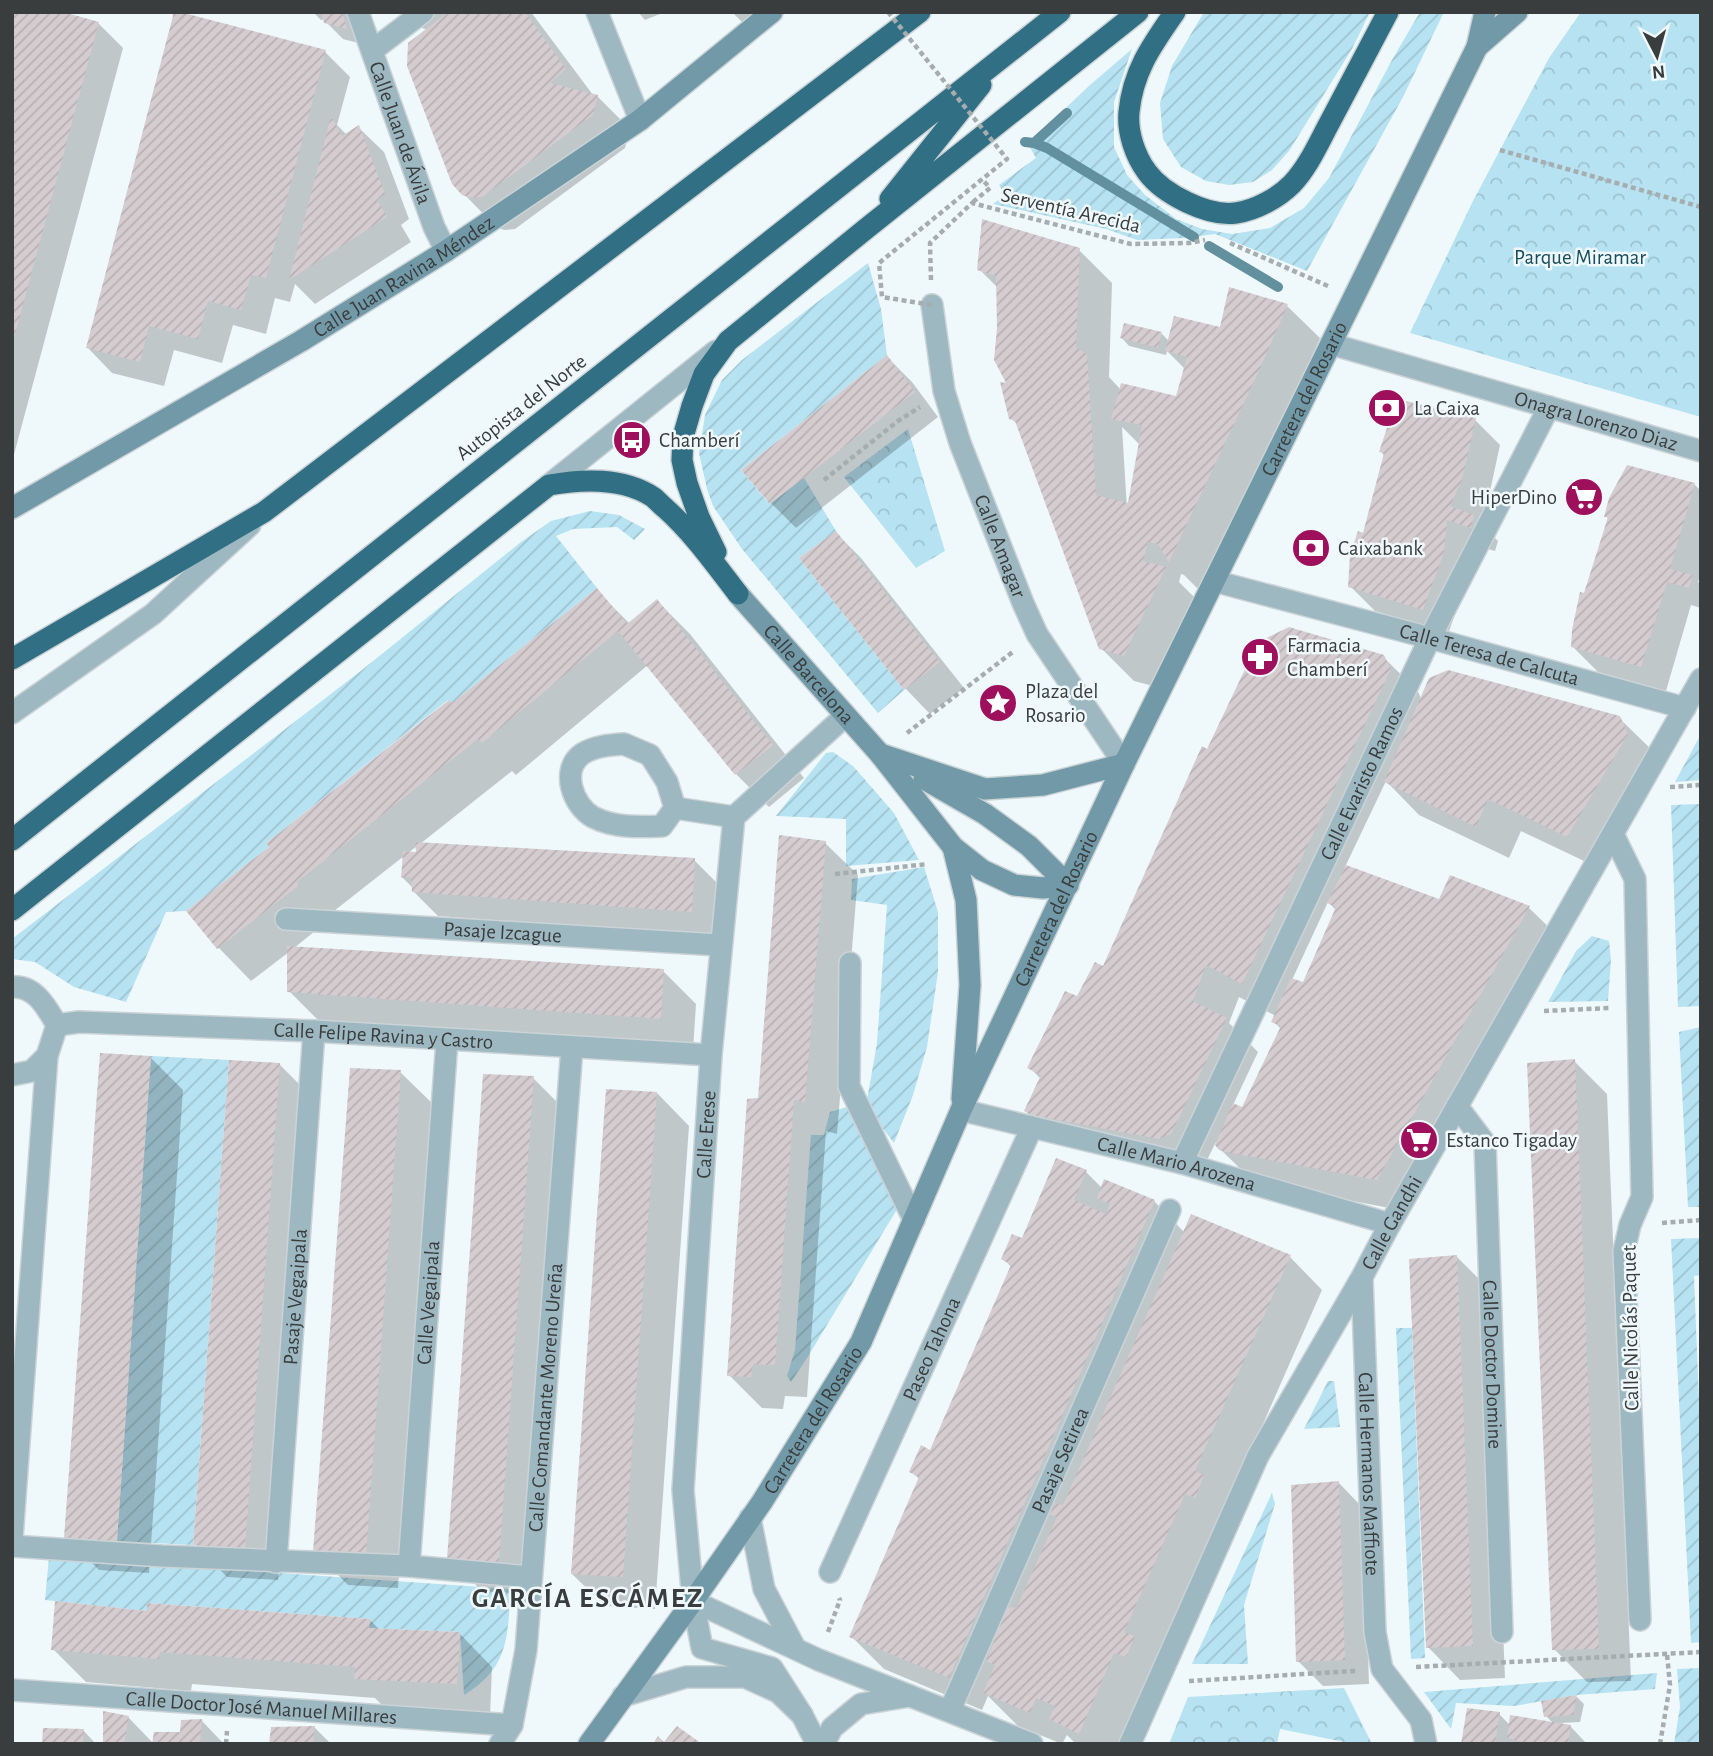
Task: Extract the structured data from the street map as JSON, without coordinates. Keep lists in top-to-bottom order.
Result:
{
  "streets": {
    "highway": ["Autopista del Norte"],
    "main road": ["Calle Juan Ravina Méndez", "Carretera del Rosario", "Calle Barcelona"],
    "street": [
      "Calle Juan de Ávila",
      "Onagra Lorenzo Diaz",
      "Calle Amagar",
      "Calle Teresa de Calcuta",
      "Calle Evaristo Ramos",
      "Pasaje Izcague",
      "Calle Felipe Ravina y Castro",
      "Calle Erese",
      "Calle Mario Arozena",
      "Calle Gandhi",
      "Pasaje Vegaipala",
      "Calle Vegaipala",
      "Calle Nicolás Paquet",
      "Paseo Tahona",
      "Calle Doctor Domine",
      "Calle Comandante Moreno Ureña",
      "Pasaje Setirea",
      "Calle Hermanos Maffiote",
      "Calle Doctor José Manuel Millares"
    ],
    "path": ["Serventía Arecida"]
  },
  "crossings": [
    ["Calle Juan de Ávila", "Calle Juan Ravina Méndez"],
    ["Carretera del Rosario", "Onagra Lorenzo Diaz"],
    ["Carretera del Rosario", "Calle Amagar"],
    ["Carretera del Rosario", "Calle Teresa de Calcuta"],
    ["Carretera del Rosario", "Calle Erese"],
    ["Carretera del Rosario", "Calle Mario Arozena"],
    ["Onagra Lorenzo Diaz", "Calle Evaristo Ramos"],
    ["Calle Teresa de Calcuta", "Calle Evaristo Ramos"],
    ["Calle Teresa de Calcuta", "Calle Gandhi"],
    ["Calle Evaristo Ramos", "Calle Mario Arozena"],
    ["Pasaje Izcague", "Calle Erese"],
    ["Calle Felipe Ravina y Castro", "Calle Erese"],
    ["Calle Felipe Ravina y Castro", "Pasaje Vegaipala"],
    ["Calle Felipe Ravina y Castro", "Calle Vegaipala"],
    ["Calle Felipe Ravina y Castro", "Calle Comandante Moreno Ureña"],
    ["Calle Mario Arozena", "Calle Gandhi"],
    ["Calle Mario Arozena", "Paseo Tahona"],
    ["Calle Gandhi", "Calle Nicolás Paquet"],
    ["Calle Gandhi", "Calle Doctor Domine"],
    ["Calle Gandhi", "Calle Hermanos Maffiote"],
    ["Calle Comandante Moreno Ureña", "Calle Doctor José Manuel Millares"]
  ],
  "districts": ["GARCÍA ESCÁMEZ"],
  "parks": ["Parque Miramar"],
  "places": {
    "bank": ["La Caixa", "Caixabank"],
    "bus stop": ["Chamberí"],
    "supermarket": ["HiperDino", "Estanco Tigaday"],
    "pharmacy": ["Farmacia Chamberí"],
    "place": ["Plaza del Rosario"]
  },
  "north": "bottom"
}
